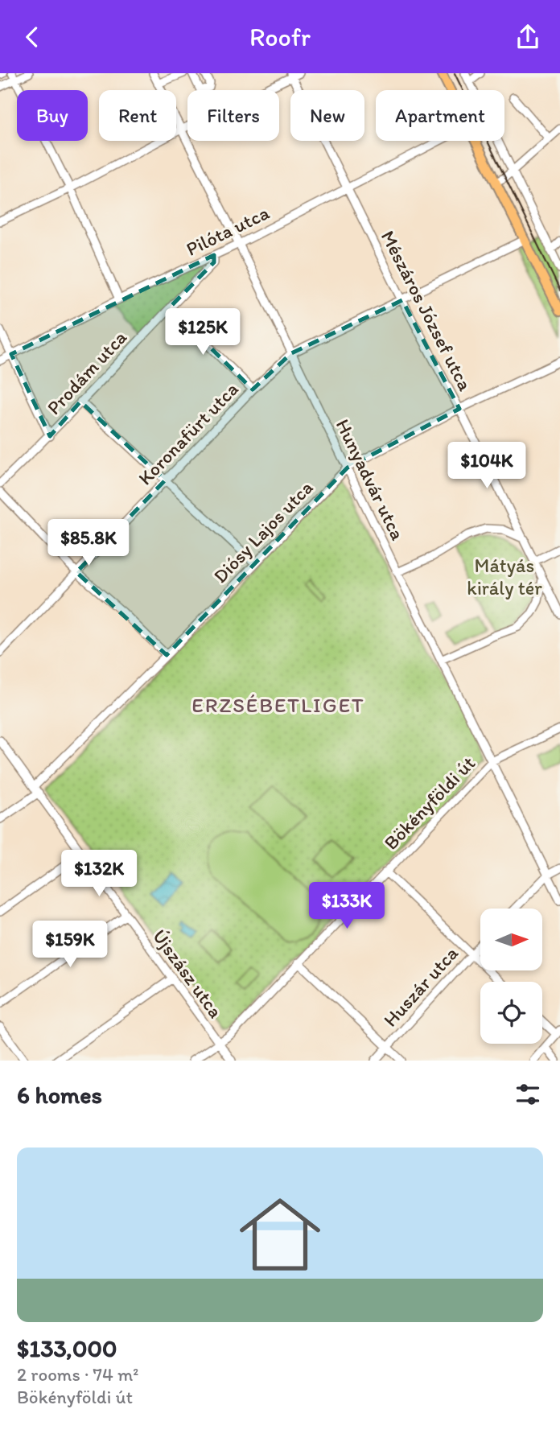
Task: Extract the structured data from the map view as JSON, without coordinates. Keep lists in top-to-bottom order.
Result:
{
  "streets": {
    "street": [
      "Pilóta utca",
      "Mészáros József utca",
      "Prodám utca",
      "Koronafürt utca",
      "Hunyadvár utca",
      "Diósy Lajos utca",
      "Bökényföldi út",
      "Újszász utca",
      "Huszár utca"
    ]
  },
  "crossings": [
    ["Pilóta utca", "Mészáros József utca"],
    ["Pilóta utca", "Prodám utca"],
    ["Pilóta utca", "Hunyadvár utca"],
    ["Mészáros József utca", "Koronafürt utca"],
    ["Mészáros József utca", "Diósy Lajos utca"],
    ["Koronafürt utca", "Hunyadvár utca"],
    ["Hunyadvár utca", "Diósy Lajos utca"],
    ["Hunyadvár utca", "Bökényföldi út"],
    ["Diósy Lajos utca", "Újszász utca"],
    ["Bökényföldi út", "Újszász utca"]
  ],
  "districts": ["ERZSÉBETLIGET"],
  "parks": ["Mátyás király tér"],
  "north": "right",
  "page": {
    "header": "Roofr",
    "chip": [
      "Buy",
      "Rent",
      "Filters",
      "New",
      "Apartment"
    ],
    "price": [
      "$125K",
      "$104K",
      "$85.8K",
      "$132K",
      "$133K",
      "$159K"
    ],
    "heading": "6 homes",
    "list": [
      {
        "name": "$133,000",
        "note": "2 rooms · 74 m² · Bökényföldi út"
      }
    ]
  }
}
